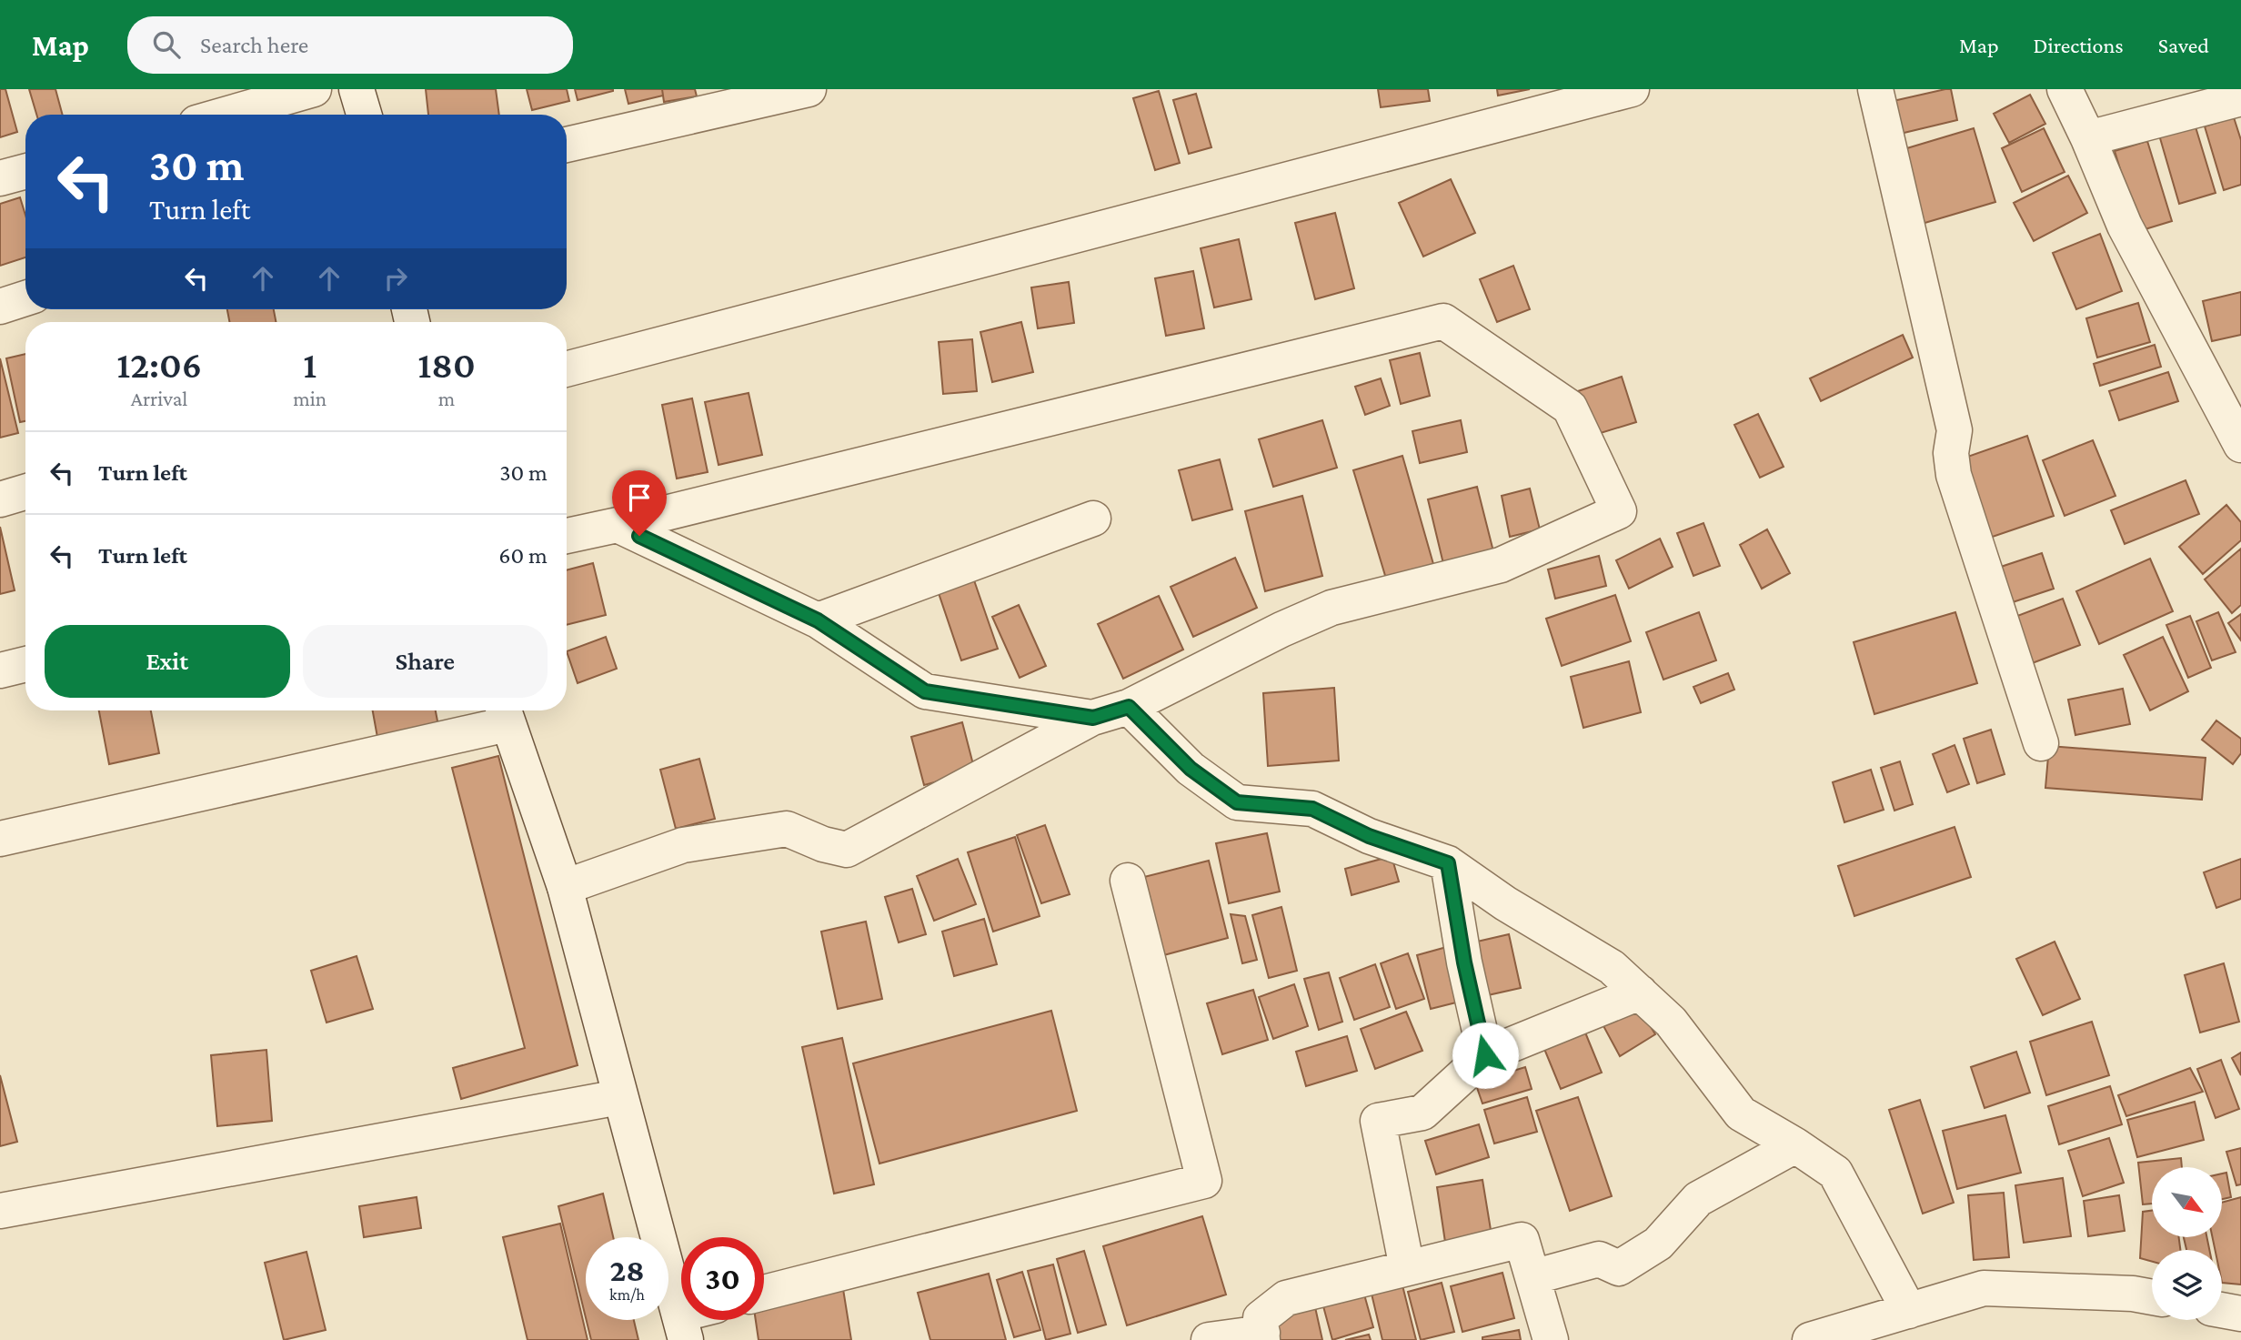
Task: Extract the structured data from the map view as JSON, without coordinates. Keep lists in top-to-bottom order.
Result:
{
  "north": "bottom right",
  "page": {
    "header": "Map",
    "search": "Search here",
    "nav": ["Map", "Directions", "Saved"],
    "turn": ["30 m", "Turn left"],
    "eta": [
      "12:06",
      "Arrival",
      "1",
      "min",
      "180",
      "m"
    ],
    "list": [
      {
        "name": "Turn left",
        "value": "30 m"
      },
      {
        "name": "Turn left",
        "value": "60 m"
      }
    ],
    "buttons": ["Exit", "Share"],
    "speed": "28 km/h",
    "limit": "30"
  }
}
